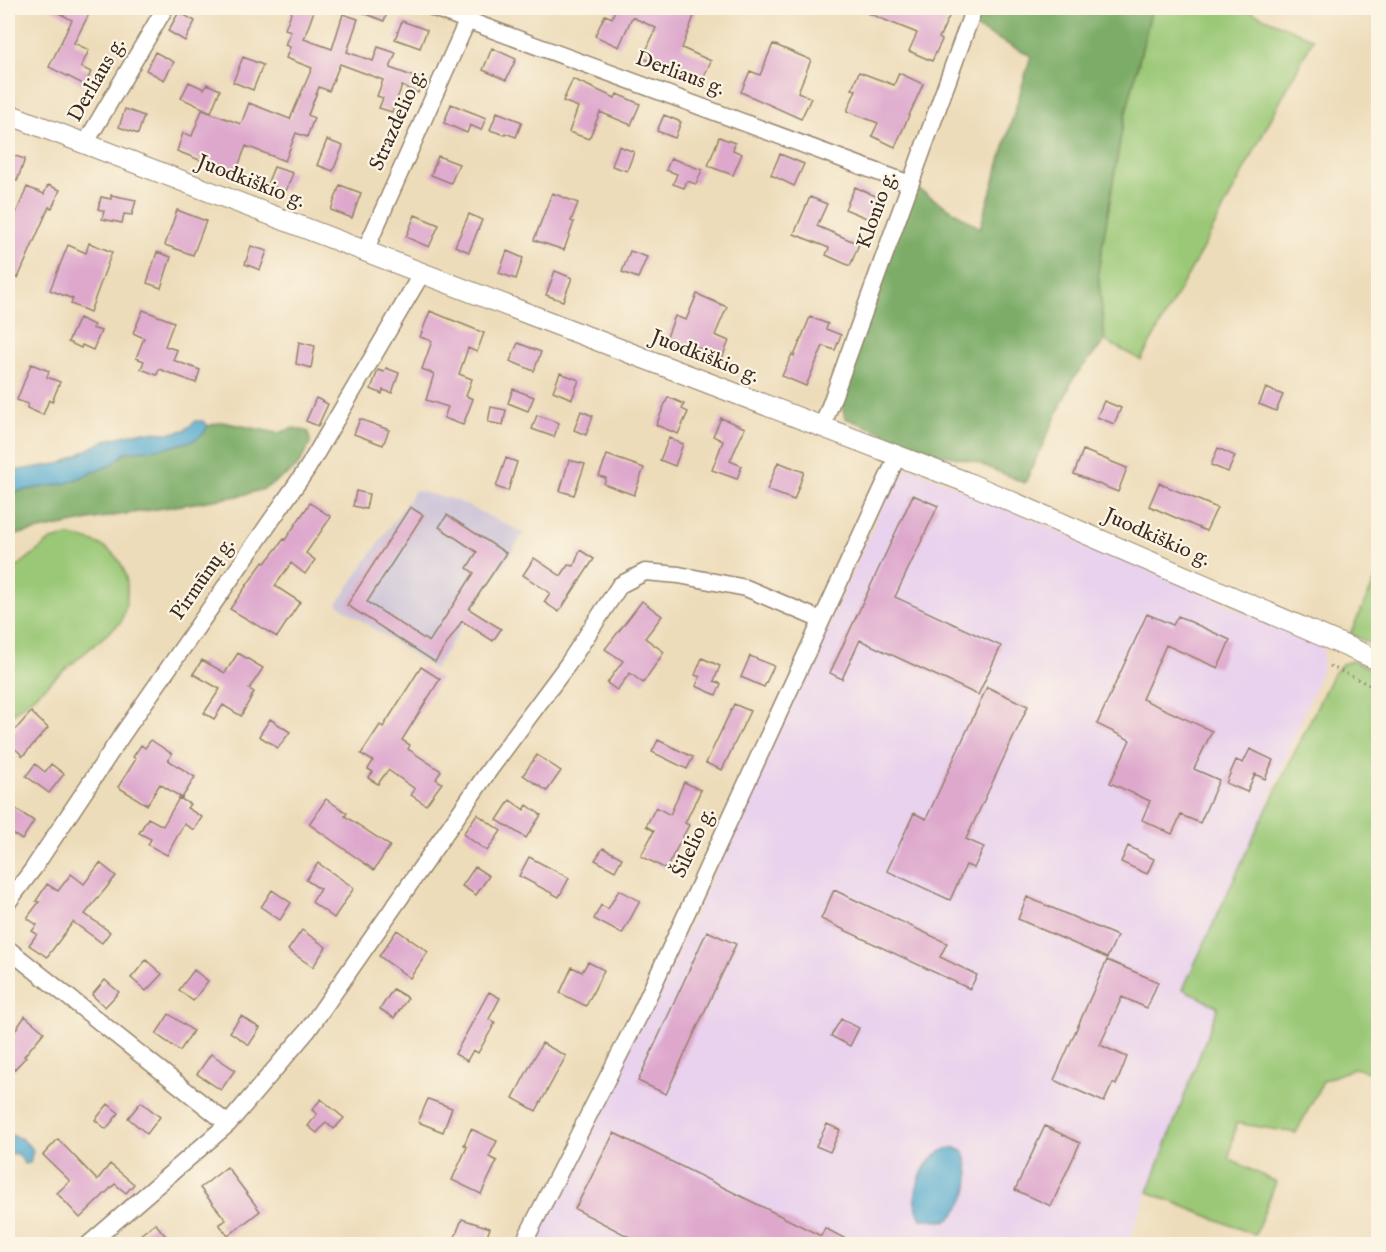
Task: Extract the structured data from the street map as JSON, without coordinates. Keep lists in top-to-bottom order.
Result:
{
  "streets": {
    "street": [
      "Derliaus g.",
      "Strazdelio g.",
      "Juodkiškio g.",
      "Klonio g.",
      "Pirmūnų g.",
      "Šilelio g."
    ]
  },
  "crossings": [
    ["Derliaus g.", "Strazdelio g."],
    ["Derliaus g.", "Juodkiškio g."],
    ["Derliaus g.", "Klonio g."],
    ["Strazdelio g.", "Juodkiškio g."],
    ["Juodkiškio g.", "Klonio g."],
    ["Juodkiškio g.", "Pirmūnų g."],
    ["Juodkiškio g.", "Šilelio g."]
  ]
}
